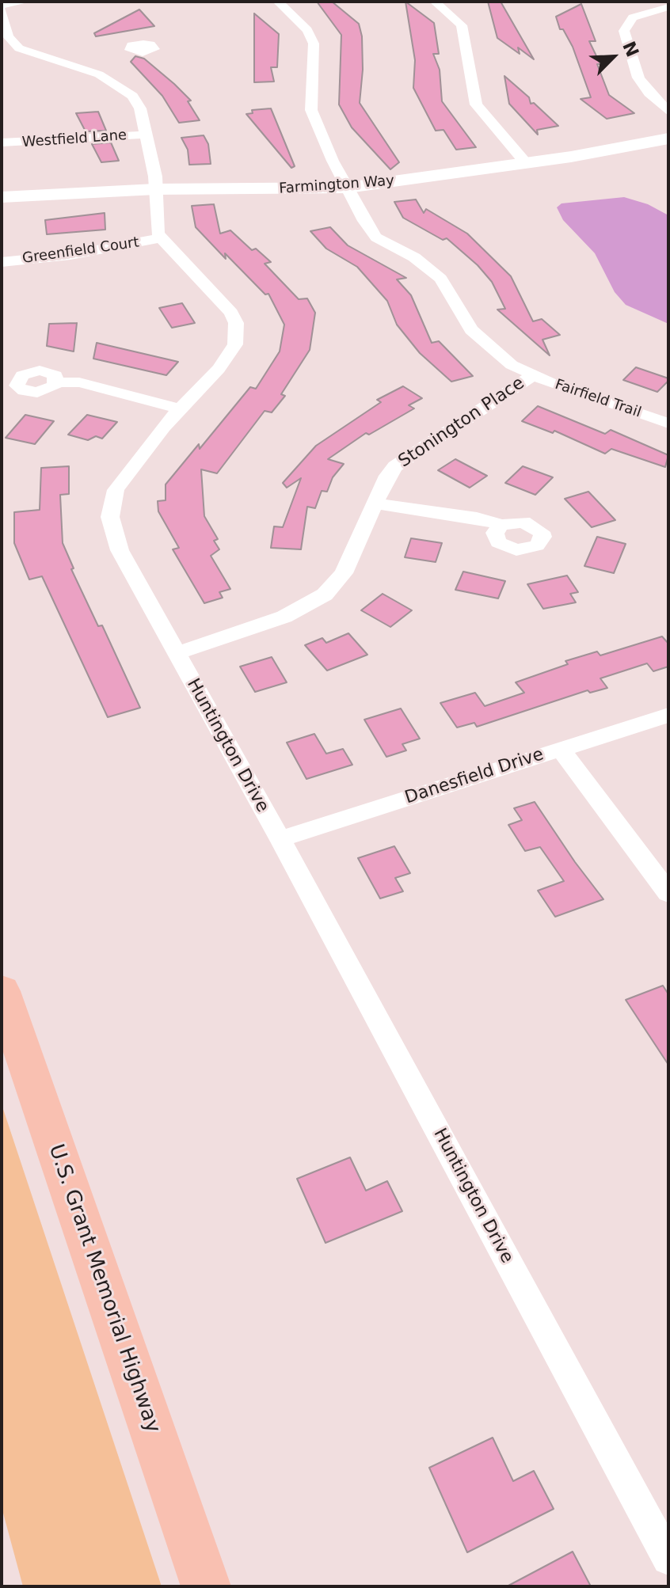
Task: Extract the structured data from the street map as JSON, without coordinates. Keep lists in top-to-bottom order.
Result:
{
  "streets": {
    "main road": ["U.S. Grant Memorial Highway"],
    "street": [
      "Westfield Lane",
      "Farmington Way",
      "Greenfield Court",
      "Fairfield Trail",
      "Stonington Place",
      "Huntington Drive",
      "Danesfield Drive"
    ]
  },
  "crossings": [
    ["Farmington Way", "Fairfield Trail"],
    ["Greenfield Court", "Huntington Drive"],
    ["Fairfield Trail", "Stonington Place"],
    ["Stonington Place", "Huntington Drive"],
    ["Huntington Drive", "Danesfield Drive"]
  ],
  "north": "top right"
}
